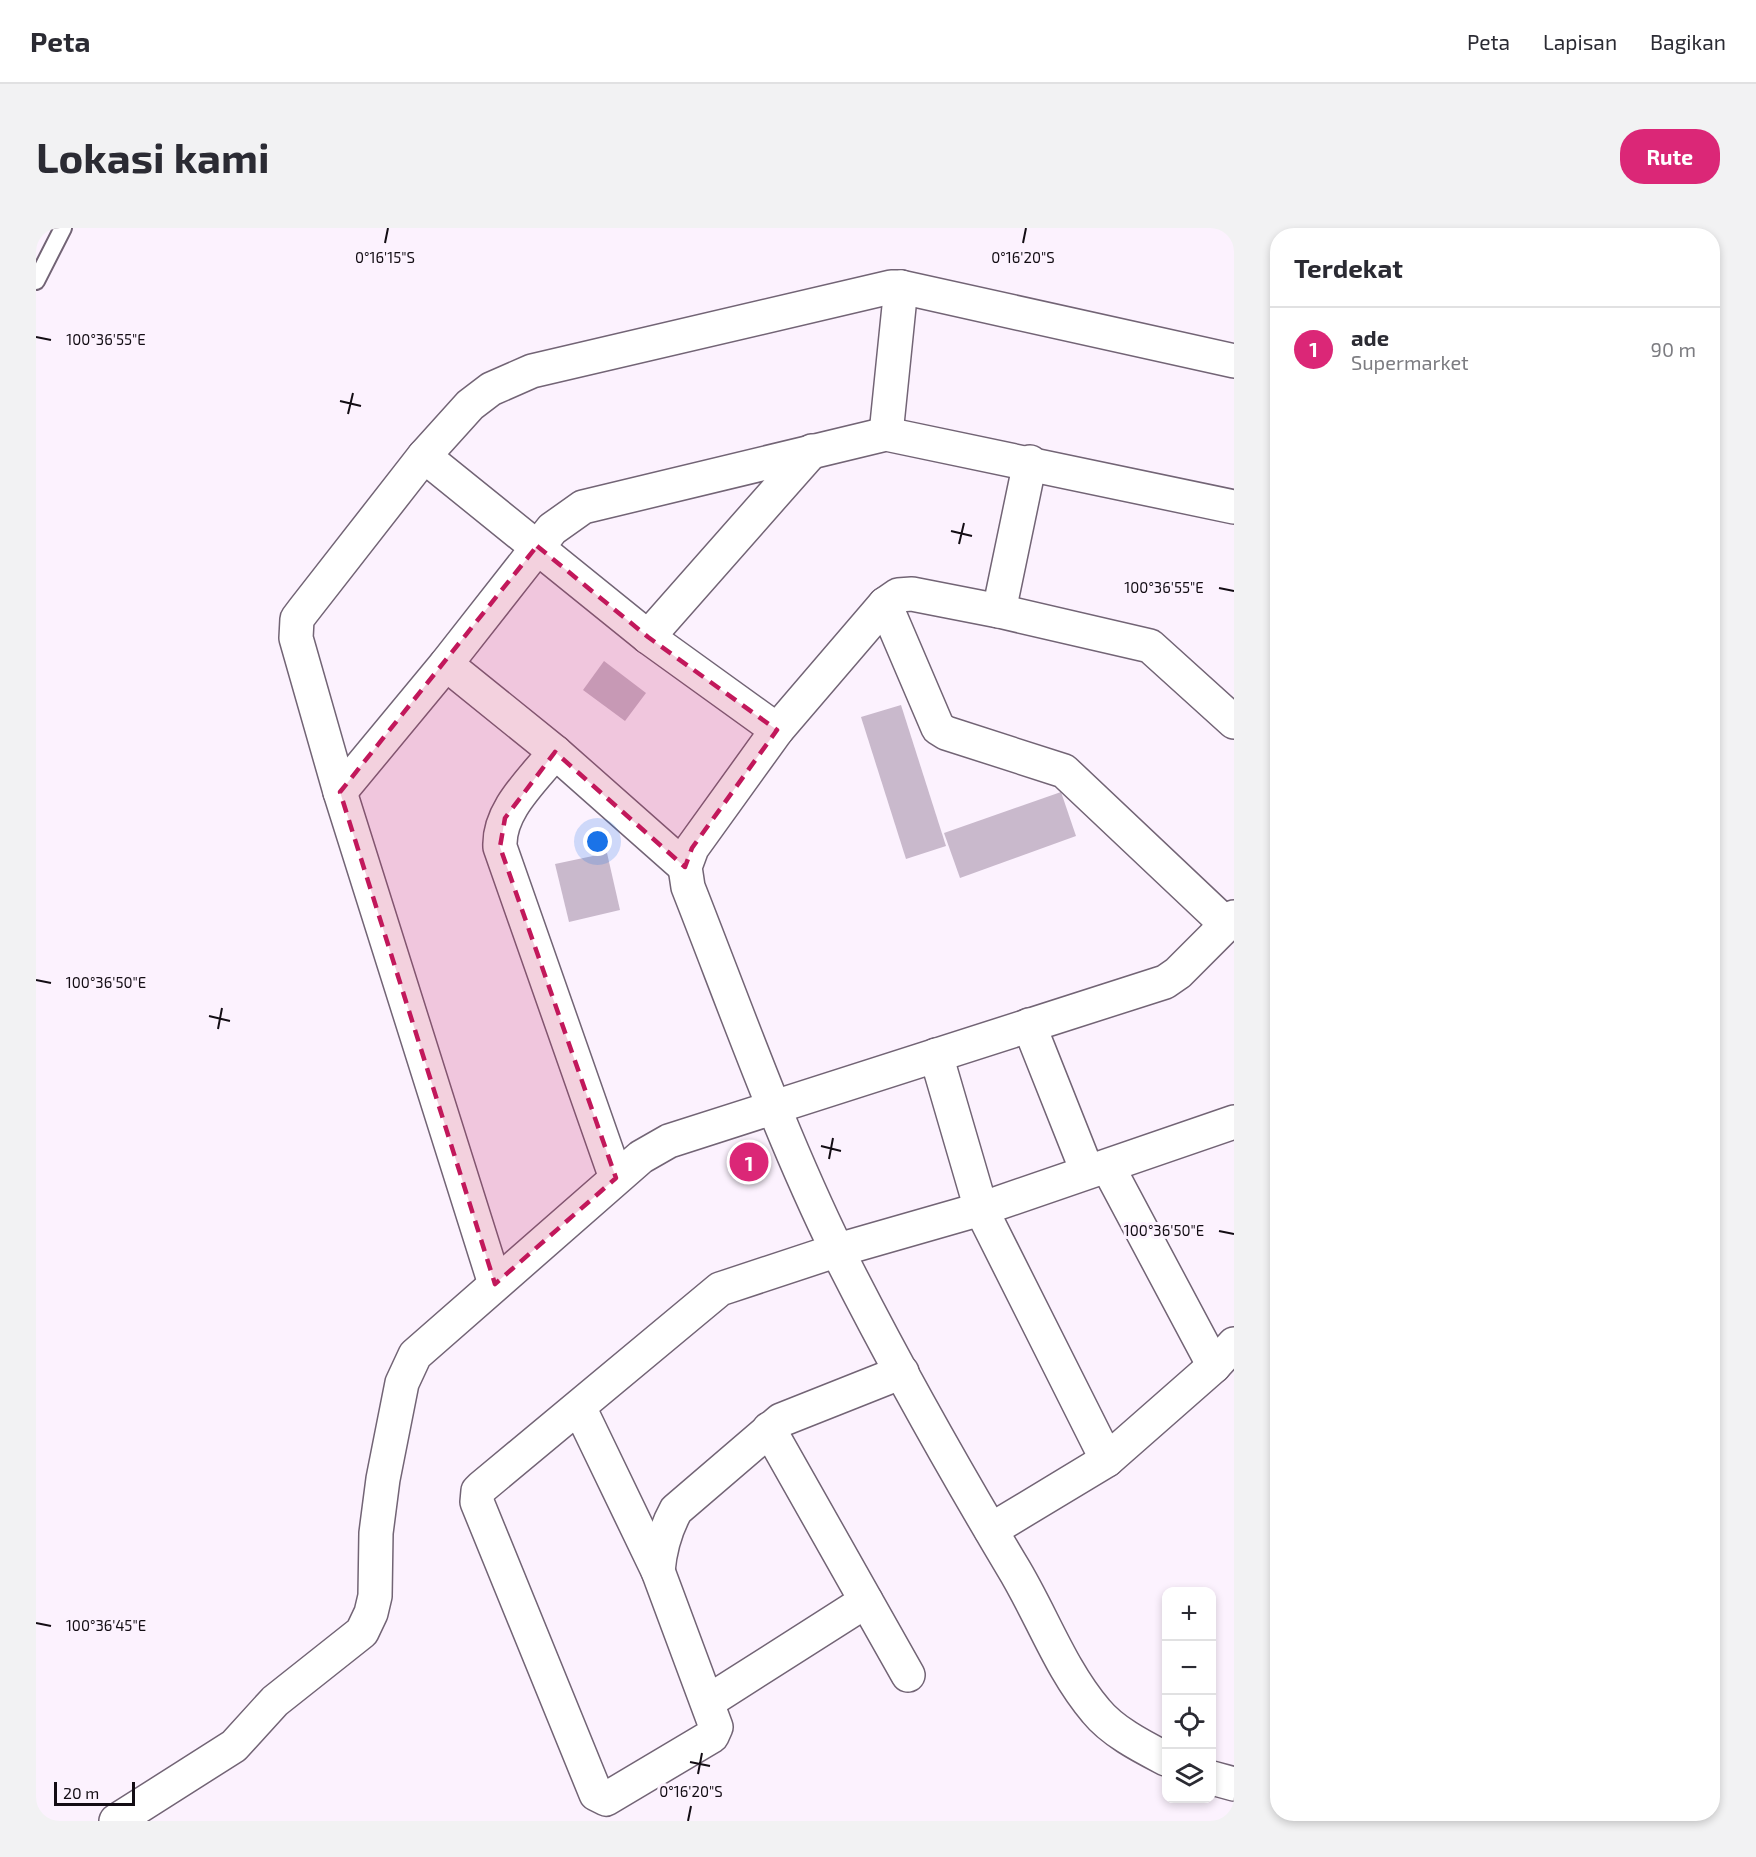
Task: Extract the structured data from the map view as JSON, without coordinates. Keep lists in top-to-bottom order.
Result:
{
  "scale_bar": "20 m",
  "page": {
    "header": "Peta",
    "nav": ["Peta", "Lapisan", "Bagikan"],
    "buttons": "Rute",
    "title": "Lokasi kami",
    "heading": "Terdekat",
    "list": [
      {
        "mark": "1",
        "name": "ade",
        "note": "Supermarket",
        "value": "90 m"
      }
    ],
    "pins": "1",
    "map_buttons": ["+", "−"],
    "scale": "20 m"
  },
  "coordinates": [
    "0°16'15\"S",
    "0°16'20\"S",
    "100°36'55\"E",
    "100°36'50\"E",
    "100°36'45\"E"
  ]
}
